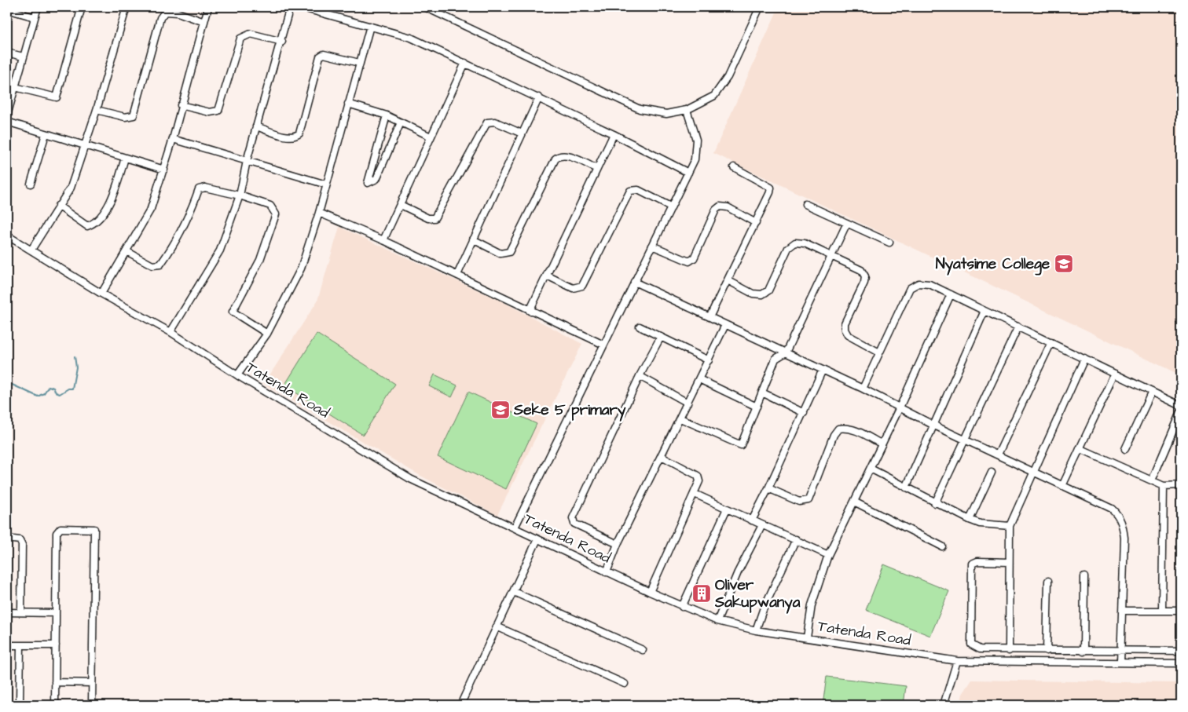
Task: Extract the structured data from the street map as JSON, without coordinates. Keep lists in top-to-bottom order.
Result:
{
  "streets": {
    "street": ["Tatenda Road"]
  },
  "places": {
    "school or university": ["Nyatsime College", "Seke 5 primary"],
    "building": ["Oliver Sakupwanya"]
  }
}
